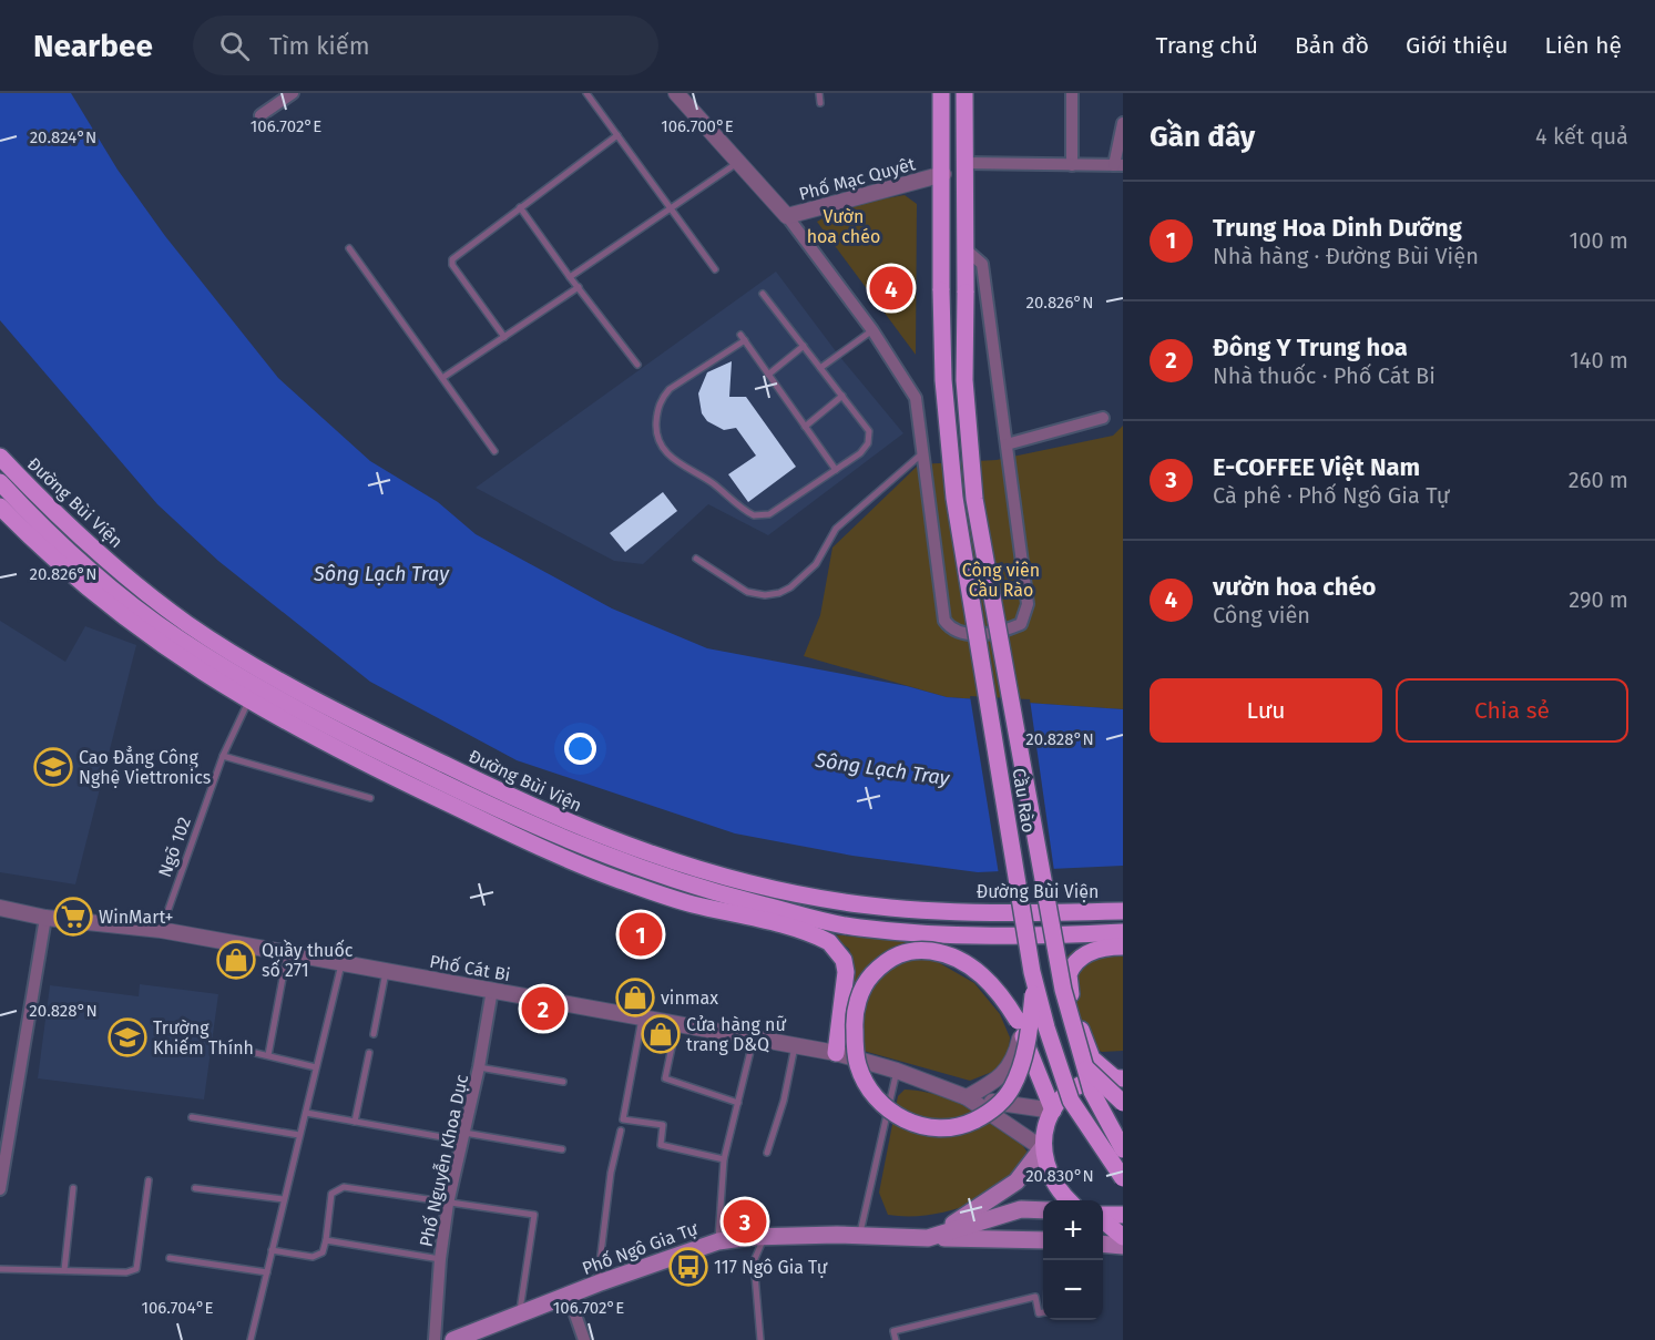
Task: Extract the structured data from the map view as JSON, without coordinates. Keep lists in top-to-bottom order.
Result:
{
  "streets": {
    "main road": ["Đường Bùi Viện", "Cầu Rào", "Phố Ngô Gia Tự"],
    "street": ["Phố Mạc Quyêt", "Phố Cát Bi", "Phố Nguyễn Khoa Dục"],
    "lane": ["Ngõ 102"]
  },
  "crossings": [
    ["Phố Mạc Quyêt", "Cầu Rào"],
    ["Đường Bùi Viện", "Ngõ 102"],
    ["Đường Bùi Viện", "Phố Cát Bi"],
    ["Ngõ 102", "Phố Cát Bi"],
    ["Phố Cát Bi", "Phố Nguyễn Khoa Dục"]
  ],
  "water": ["Sông Lạch Tray"],
  "parks": ["Vườn hoa chéo", "Công viên Cầu Rào"],
  "places": {
    "school or university": ["Cao Đẳng Công Nghệ Viettronics", "Trường Khiếm Thính"],
    "supermarket": ["WinMart+"],
    "shop": ["Quầy thuốc số 271", "vinmax", "Cửa hàng nữ trang D&Q"],
    "bus stop": ["117 Ngô Gia Tự"]
  },
  "page": {
    "header": "Nearbee",
    "search": "Tìm kiếm",
    "nav": [
      "Trang chủ",
      "Bản đồ",
      "Giới thiệu",
      "Liên hệ"
    ],
    "heading": ["Gần đây", "4 kết quả"],
    "list": [
      {
        "mark": "1",
        "name": "Trung Hoa Dinh Dưỡng",
        "note": "Nhà hàng · Đường Bùi Viện",
        "value": "100 m"
      },
      {
        "mark": "2",
        "name": "Đông Y Trung hoa",
        "note": "Nhà thuốc · Phố Cát Bi",
        "value": "140 m"
      },
      {
        "mark": "3",
        "name": "E-COFFEE Việt Nam",
        "note": "Cà phê · Phố Ngô Gia Tự",
        "value": "260 m"
      },
      {
        "mark": "4",
        "name": "vườn hoa chéo",
        "note": "Công viên",
        "value": "290 m"
      }
    ],
    "pins": [
      "4",
      "1",
      "2",
      "3"
    ],
    "buttons": ["Lưu", "Chia sẻ"],
    "map_buttons": ["+", "−"]
  },
  "coordinates": [
    "106.702°E",
    "106.700°E",
    "20.824°N",
    "20.826°N",
    "20.828°N",
    "20.830°N",
    "106.704°E"
  ]
}
